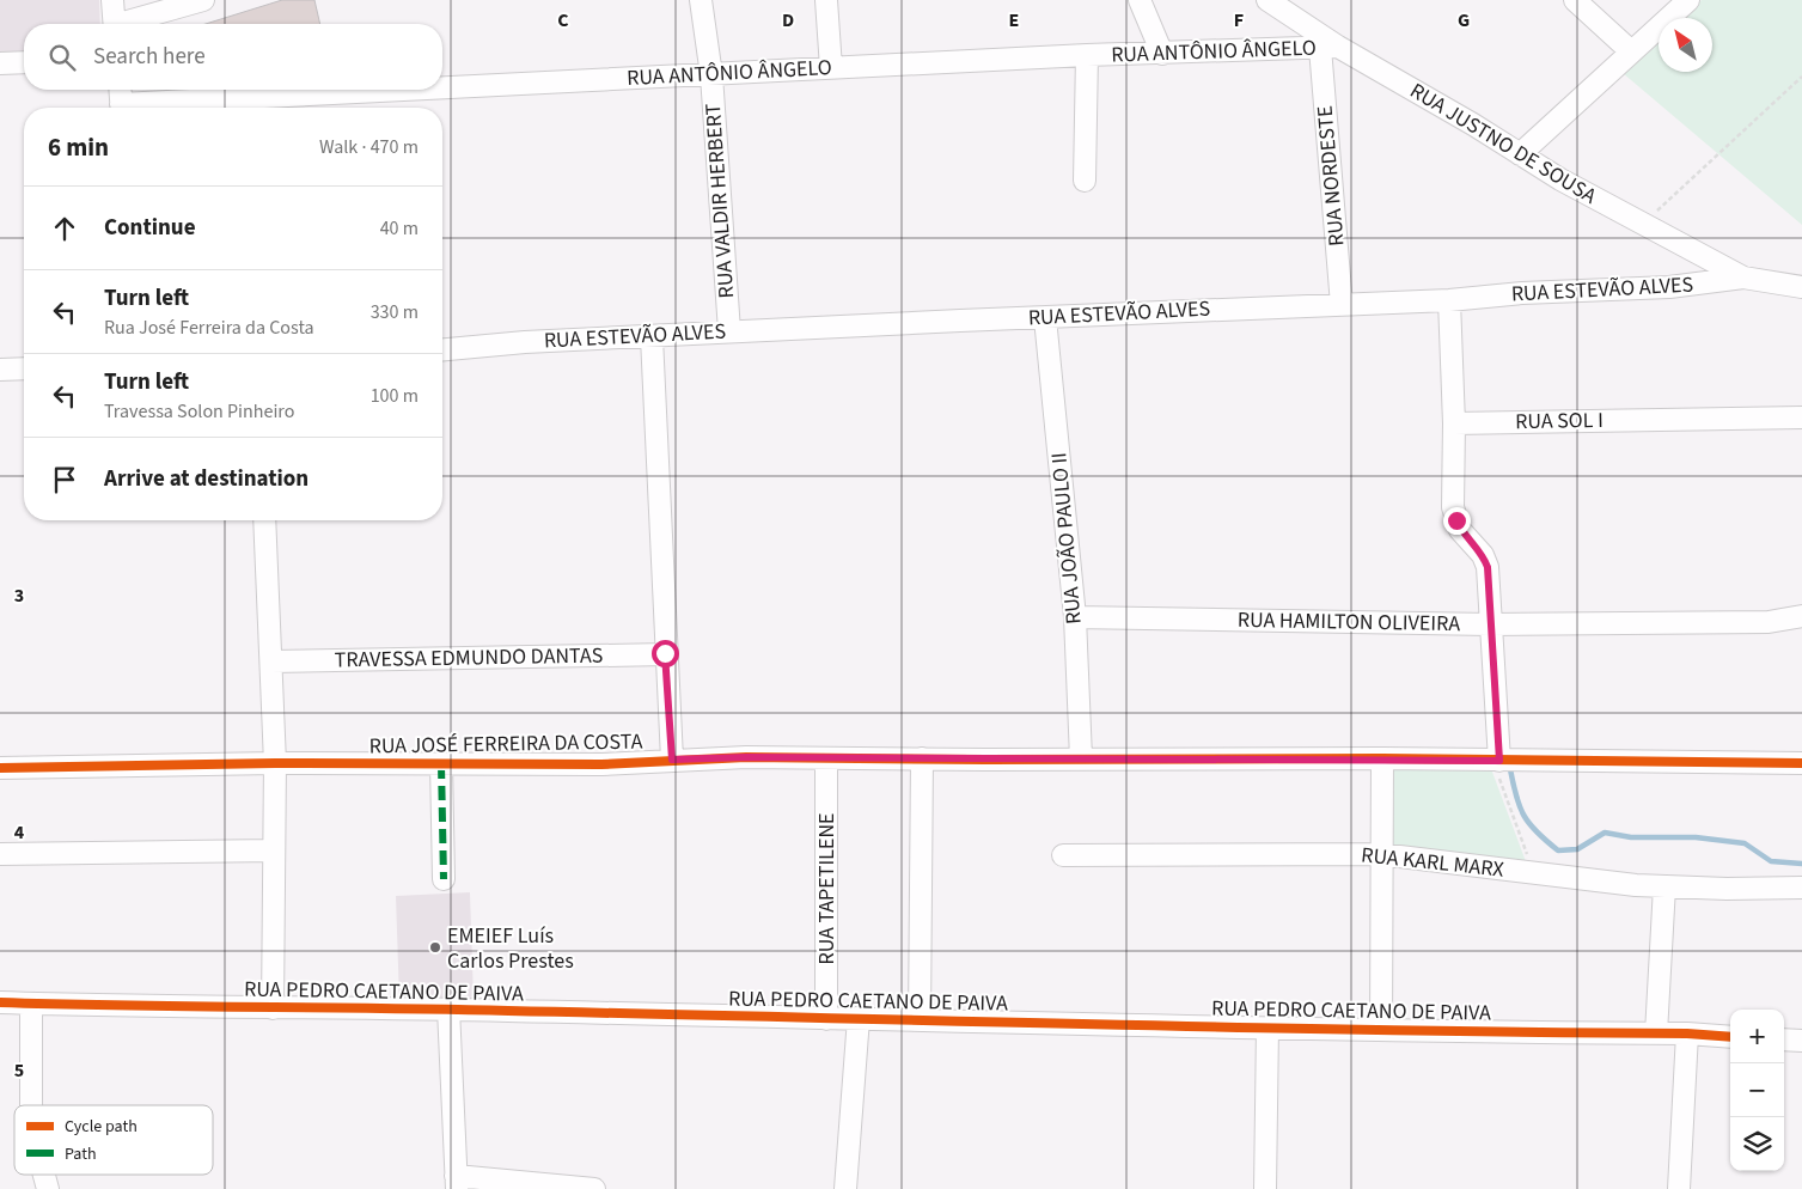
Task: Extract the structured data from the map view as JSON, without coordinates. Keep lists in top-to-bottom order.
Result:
{
  "streets": {
    "street": [
      "RUA ANTÔNIO ÂNGELO",
      "RUA JUSTNO DE SOUSA",
      "RUA NORDESTE",
      "RUA VALDIR HERBERT",
      "RUA ESTEVÃO ALVES",
      "RUA SOL I",
      "RUA JOÃO PAULO II",
      "RUA HAMILTON OLIVEIRA",
      "TRAVESSA EDMUNDO DANTAS",
      "RUA JOSÉ FERREIRA DA COSTA",
      "RUA KARL MARX",
      "RUA TAPETILENE",
      "RUA PEDRO CAETANO DE PAIVA"
    ]
  },
  "crossings": [
    ["RUA ANTÔNIO ÂNGELO", "RUA JUSTNO DE SOUSA"],
    ["RUA ANTÔNIO ÂNGELO", "RUA NORDESTE"],
    ["RUA ANTÔNIO ÂNGELO", "RUA VALDIR HERBERT"],
    ["RUA JUSTNO DE SOUSA", "RUA NORDESTE"],
    ["RUA JUSTNO DE SOUSA", "RUA ESTEVÃO ALVES"],
    ["RUA NORDESTE", "RUA ESTEVÃO ALVES"],
    ["RUA VALDIR HERBERT", "RUA ESTEVÃO ALVES"],
    ["RUA ESTEVÃO ALVES", "RUA JOÃO PAULO II"],
    ["RUA JOÃO PAULO II", "RUA HAMILTON OLIVEIRA"],
    ["RUA JOÃO PAULO II", "RUA JOSÉ FERREIRA DA COSTA"],
    ["RUA JOSÉ FERREIRA DA COSTA", "RUA TAPETILENE"],
    ["RUA TAPETILENE", "RUA PEDRO CAETANO DE PAIVA"]
  ],
  "places": ["EMEIEF Luís Carlos Prestes"],
  "legend": ["Cycle path", "Path"],
  "north": "top left",
  "page": {
    "search": "Search here",
    "heading": ["6 min", "Walk · 470 m"],
    "list": [
      ["Continue", "40 m"],
      ["Turn left", "Rua José Ferreira da Costa", "330 m"],
      ["Turn left", "Travessa Solon Pinheiro", "100 m"],
      "Arrive at destination"
    ],
    "map_buttons": ["+", "−"]
  },
  "grid": {
    "columns": [
      "C",
      "D",
      "E",
      "F",
      "G"
    ],
    "rows": ["3", "4", "5"]
  }
}
